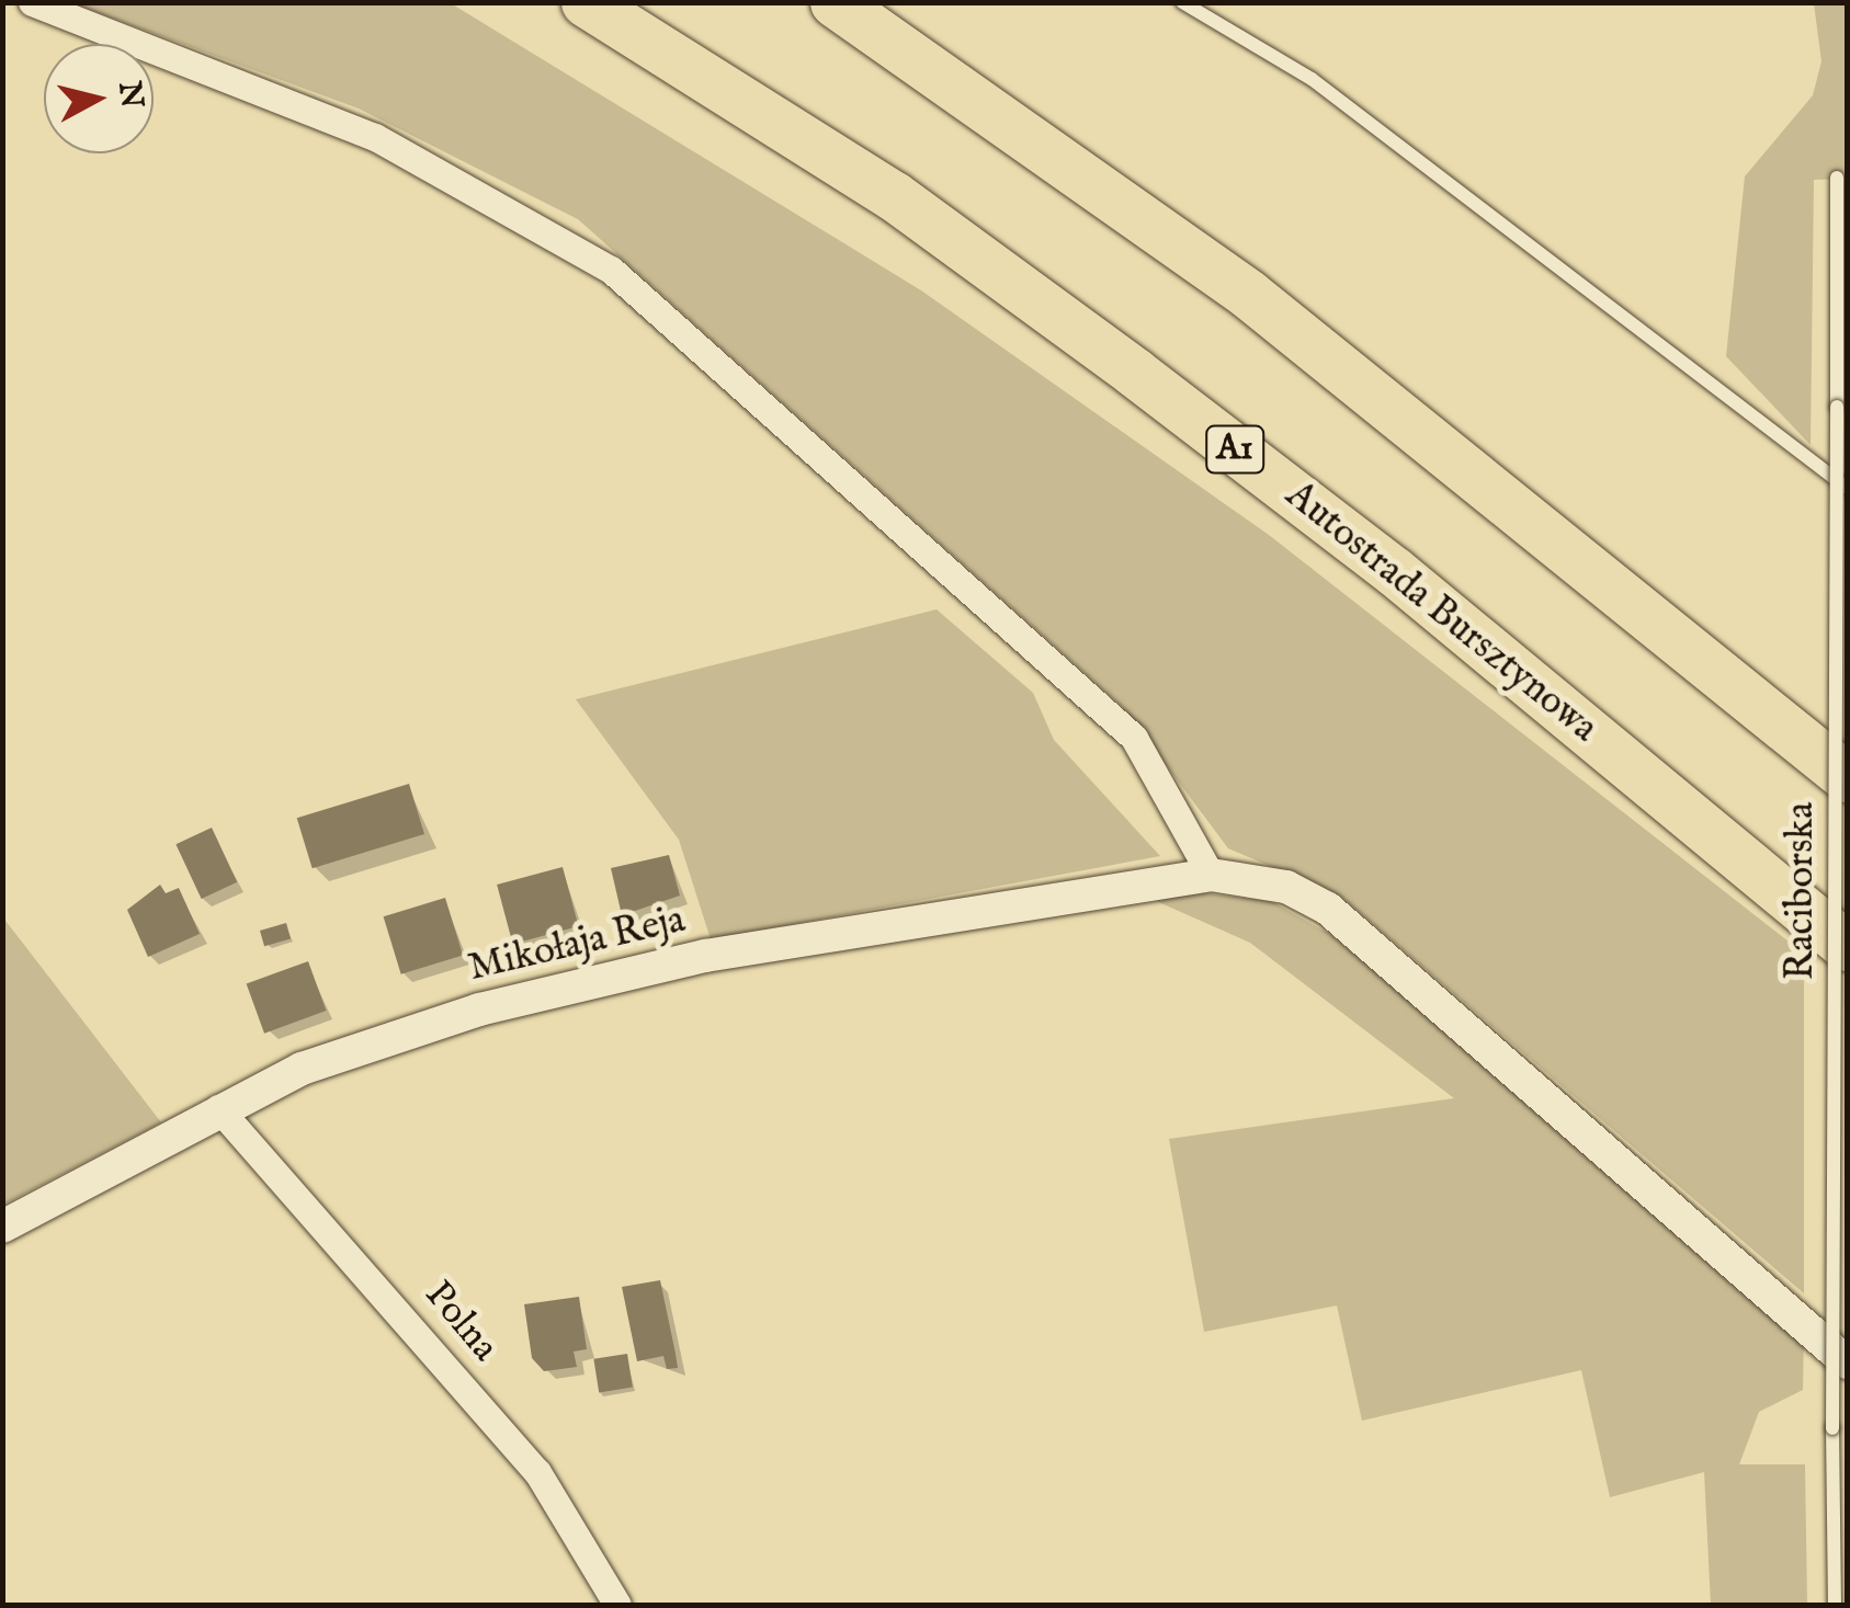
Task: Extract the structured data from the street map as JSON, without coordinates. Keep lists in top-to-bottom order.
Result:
{
  "streets": {
    "highway": ["A1", "Autostrada Bursztynowa"],
    "street": ["Mikołaja Reja", "Polna"],
    "lane": ["Raciborska"]
  },
  "crossings": [
    ["Mikołaja Reja", "Polna"]
  ],
  "north": "right"
}
